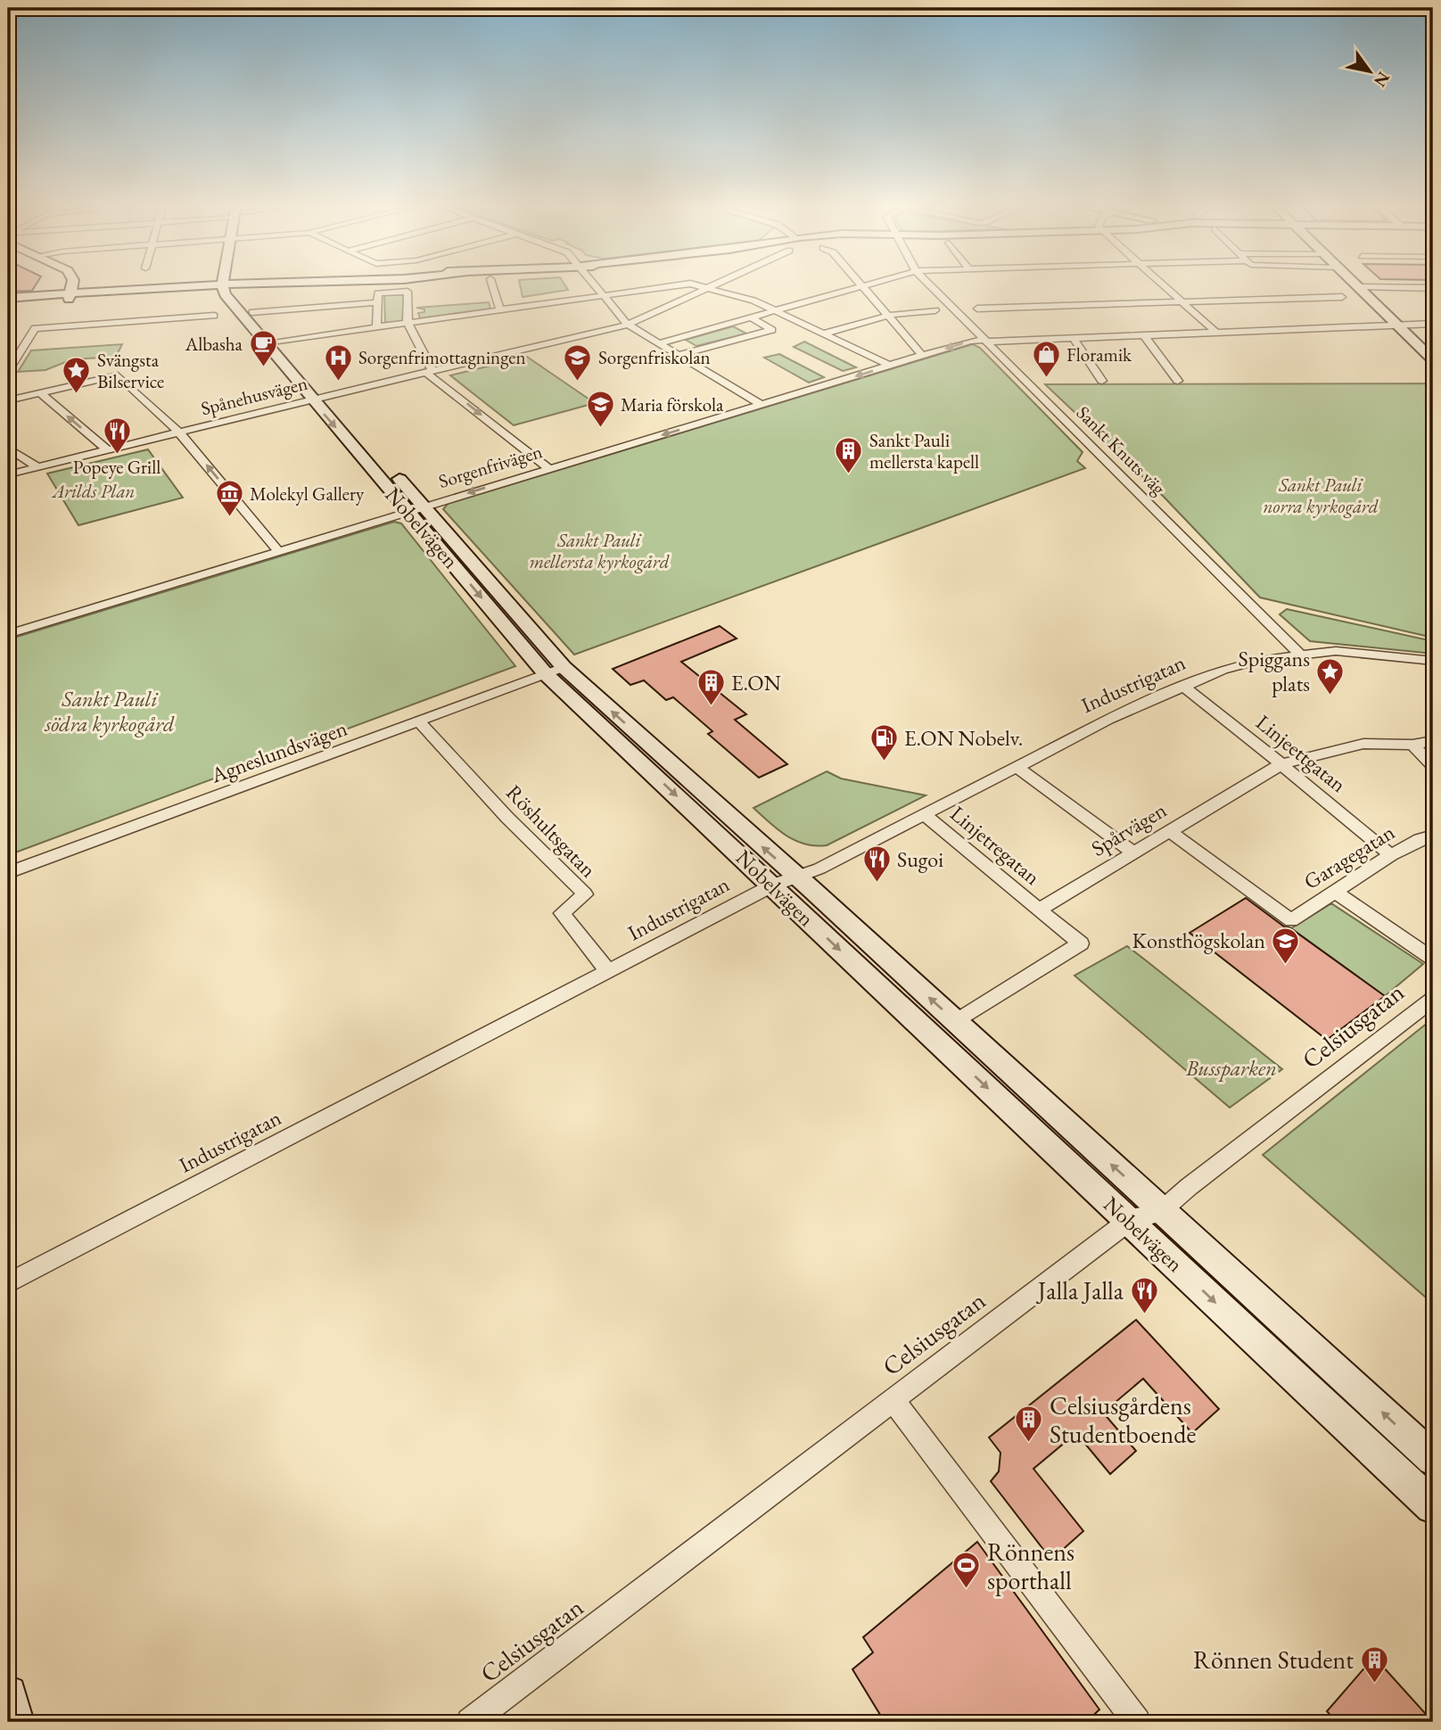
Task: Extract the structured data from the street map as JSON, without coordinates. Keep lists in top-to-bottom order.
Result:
{
  "streets": {
    "main road": ["Nobelvägen"],
    "street": [
      "Spånehusvägen",
      "Sankt Knuts väg",
      "Sorgenfrivägen",
      "Industrigatan",
      "Agneslundsvägen",
      "Linjeettgatan",
      "Spårvägen",
      "Röshultsgatan",
      "Linjetregatan",
      "Garagegatan",
      "Celsiusgatan"
    ]
  },
  "crossings": [
    ["Spånehusvägen", "Nobelvägen"],
    ["Sankt Knuts väg", "Sorgenfrivägen"],
    ["Sankt Knuts väg", "Industrigatan"],
    ["Sorgenfrivägen", "Nobelvägen"],
    ["Nobelvägen", "Industrigatan"],
    ["Nobelvägen", "Agneslundsvägen"],
    ["Nobelvägen", "Celsiusgatan"],
    ["Industrigatan", "Linjeettgatan"],
    ["Industrigatan", "Röshultsgatan"],
    ["Industrigatan", "Linjetregatan"],
    ["Agneslundsvägen", "Röshultsgatan"],
    ["Linjeettgatan", "Spårvägen"],
    ["Linjeettgatan", "Garagegatan"],
    ["Spårvägen", "Linjetregatan"],
    ["Spårvägen", "Garagegatan"]
  ],
  "parks": [
    "Sankt Pauli norra kyrkogård",
    "Arilds Plan",
    "Sankt Pauli mellersta kyrkogård",
    "Sankt Pauli södra kyrkogård",
    "Bussparken"
  ],
  "places": {
    "cafe": ["Albasha"],
    "shop": ["Floramik"],
    "hospital": ["Sorgenfrimottagningen"],
    "school or university": ["Sorgenfriskolan", "Maria förskola", "Konsthögskolan"],
    "place": ["Svängsta Bilservice", "Spiggans plats"],
    "restaurant": ["Popeye Grill", "Sugoi", "Jalla Jalla"],
    "building": [
      "Sankt Pauli mellersta kapell",
      "E.ON",
      "Celsiusgårdens Studentboende",
      "Rönnen Student"
    ],
    "museum": ["Molekyl Gallery"],
    "fuel station": ["E.ON Nobelv."],
    "sports": ["Rönnens sporthall"]
  },
  "north": "bottom right"
}
